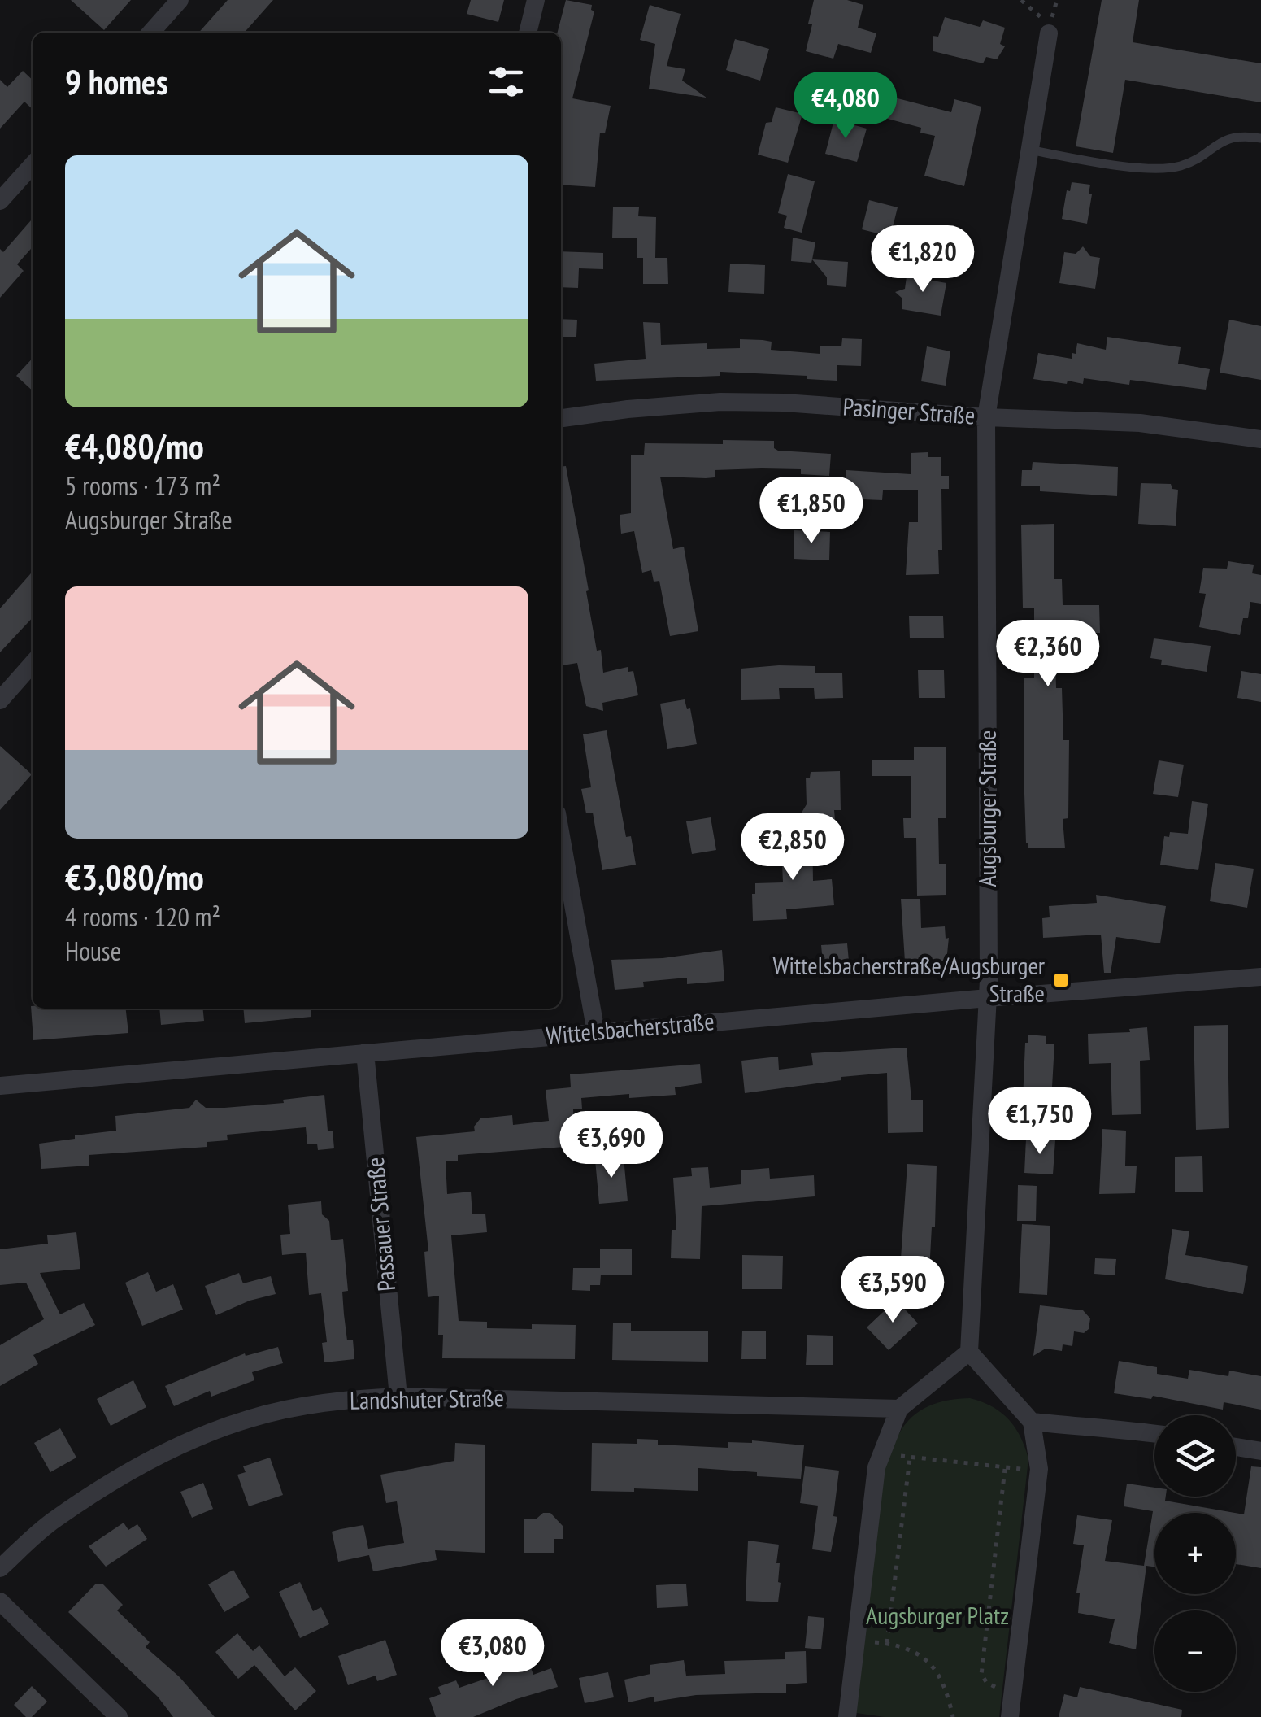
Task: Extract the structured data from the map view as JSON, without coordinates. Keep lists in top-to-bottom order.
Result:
{
  "streets": {
    "street": [
      "Pasinger Straße",
      "Augsburger Straße",
      "Wittelsbacherstraße",
      "Passauer Straße",
      "Landshuter Straße"
    ]
  },
  "crossings": [
    ["Pasinger Straße", "Augsburger Straße"],
    ["Augsburger Straße", "Wittelsbacherstraße"],
    ["Wittelsbacherstraße", "Passauer Straße"],
    ["Passauer Straße", "Landshuter Straße"]
  ],
  "parks": ["Augsburger Platz"],
  "places": {
    "transit": ["Wittelsbacherstraße/Augsburger Straße"]
  },
  "page": {
    "heading": "9 homes",
    "price": [
      "€4,080",
      "€1,820",
      "€1,850",
      "€2,360",
      "€2,850",
      "€1,750",
      "€3,690",
      "€3,590",
      "€3,080"
    ],
    "list": [
      {
        "name": "€4,080/mo",
        "note": "5 rooms · 173 m² · Augsburger Straße"
      },
      {
        "name": "€3,080/mo",
        "note": "4 rooms · 120 m² · House"
      }
    ],
    "map_buttons": ["+", "−"]
  }
}
